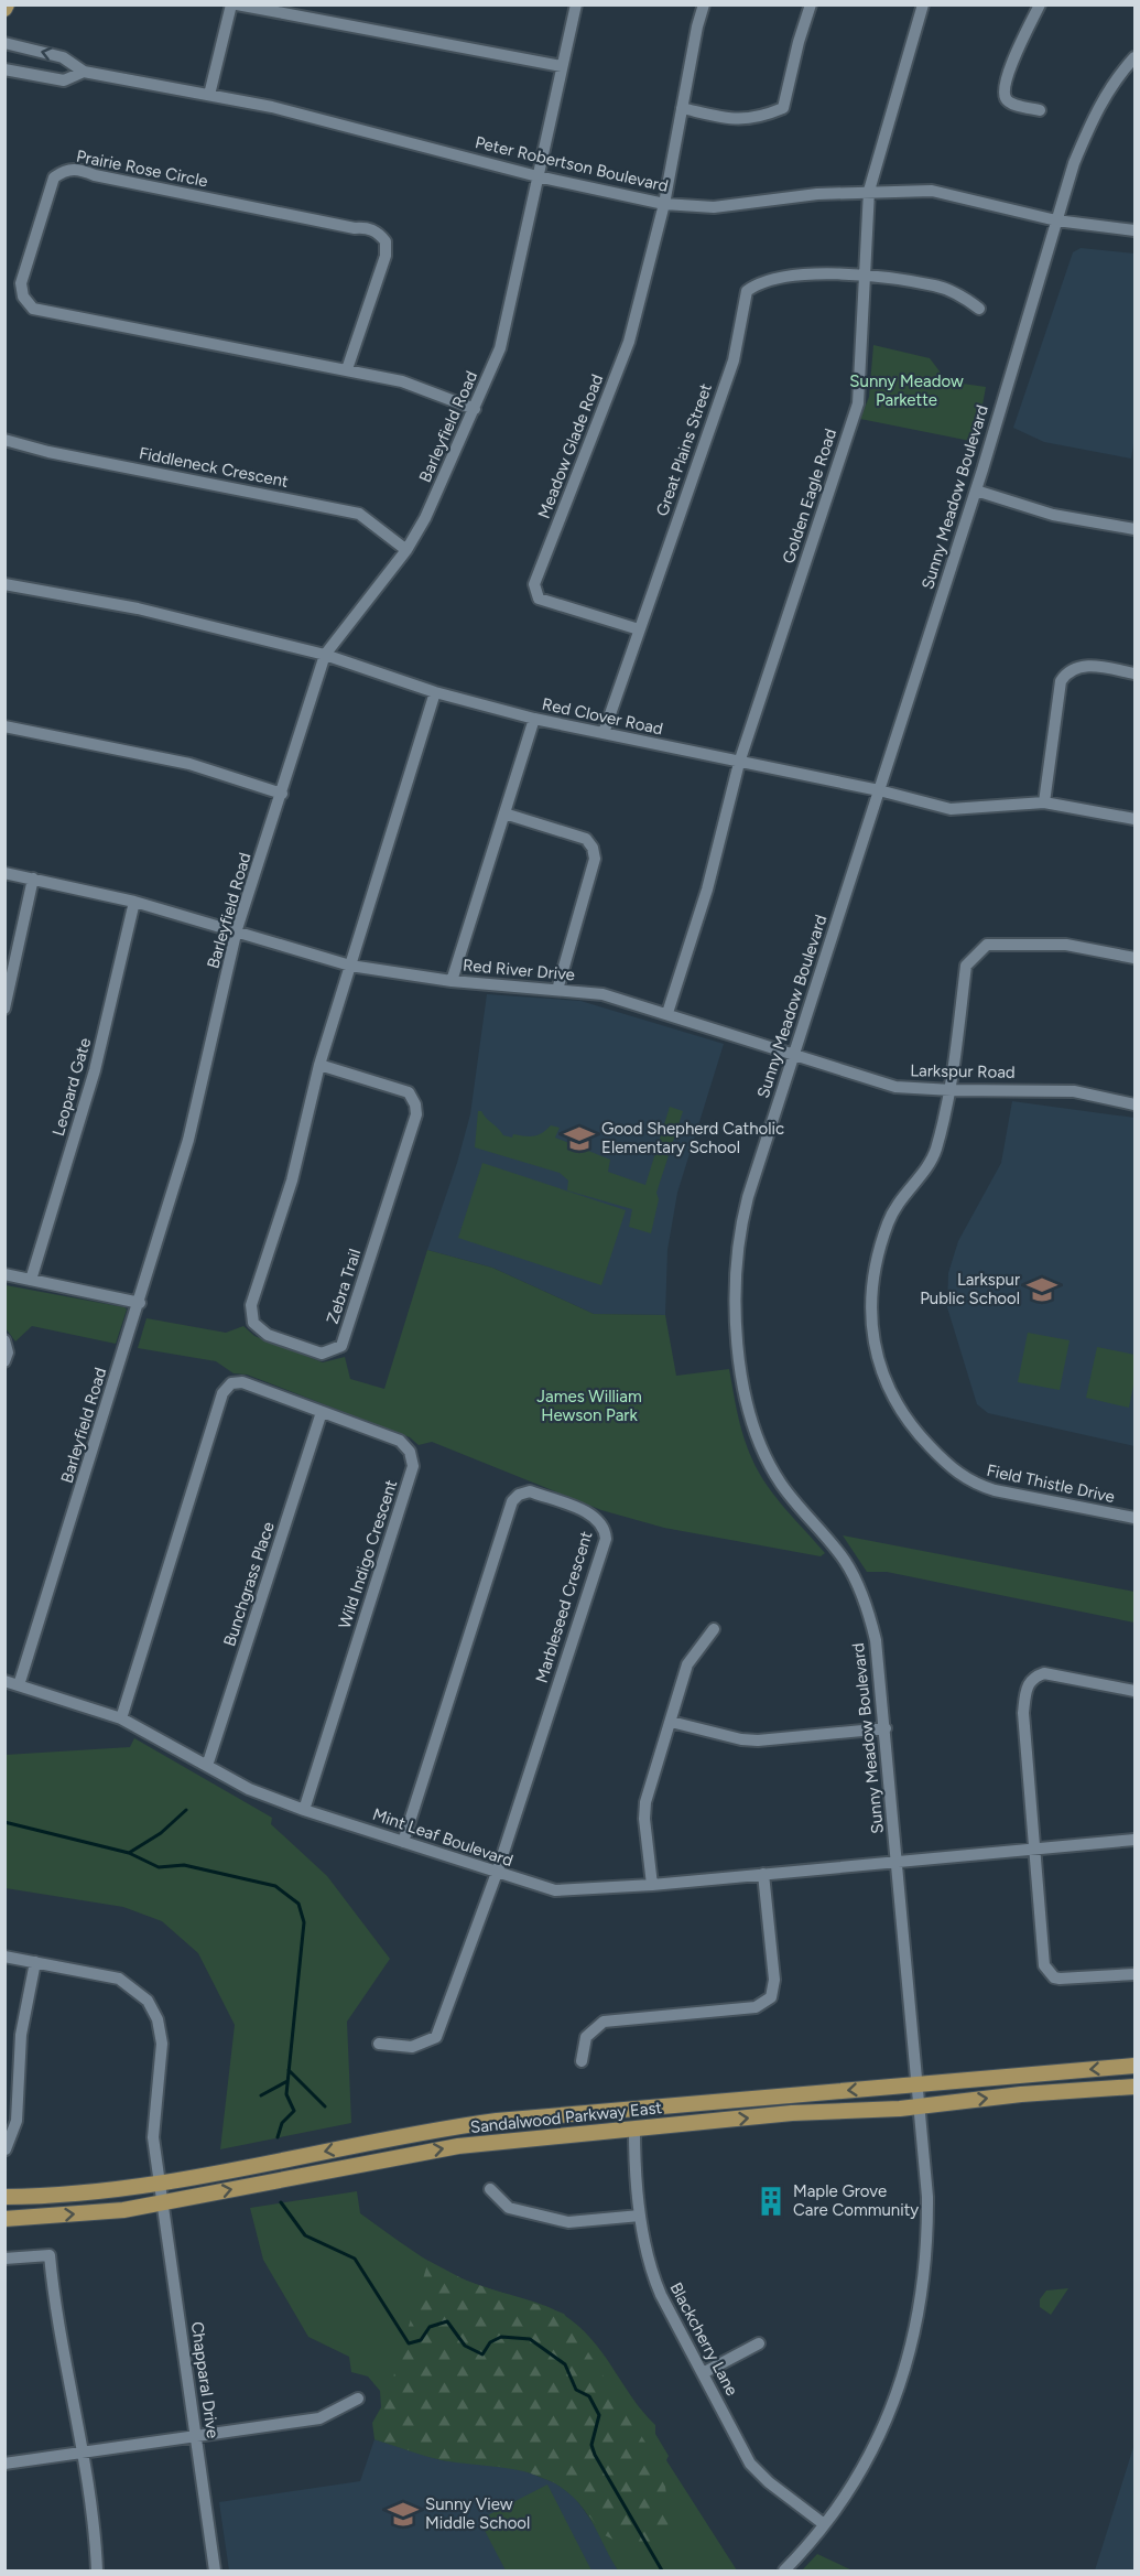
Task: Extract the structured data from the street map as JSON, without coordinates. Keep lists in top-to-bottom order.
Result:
{
  "streets": {
    "main road": ["Sandalwood Parkway East"],
    "street": [
      "Peter Robertson Boulevard",
      "Prairie Rose Circle",
      "Barleyfield Road",
      "Meadow Glade Road",
      "Great Plains Street",
      "Fiddleneck Crescent",
      "Golden Eagle Road",
      "Sunny Meadow Boulevard",
      "Red Clover Road",
      "Red River Drive",
      "Larkspur Road",
      "Leopard Gate",
      "Zebra Trail",
      "Field Thistle Drive",
      "Wild Indigo Crescent",
      "Bunchgrass Place",
      "Marbleseed Crescent",
      "Mint Leaf Boulevard",
      "Blackcherry Lane",
      "Chapparal Drive"
    ]
  },
  "crossings": [
    ["Peter Robertson Boulevard", "Barleyfield Road"],
    ["Peter Robertson Boulevard", "Meadow Glade Road"],
    ["Peter Robertson Boulevard", "Golden Eagle Road"],
    ["Peter Robertson Boulevard", "Sunny Meadow Boulevard"],
    ["Prairie Rose Circle", "Barleyfield Road"],
    ["Barleyfield Road", "Fiddleneck Crescent"],
    ["Barleyfield Road", "Red Clover Road"],
    ["Barleyfield Road", "Red River Drive"],
    ["Barleyfield Road", "Mint Leaf Boulevard"],
    ["Meadow Glade Road", "Great Plains Street"],
    ["Great Plains Street", "Golden Eagle Road"],
    ["Great Plains Street", "Red Clover Road"],
    ["Golden Eagle Road", "Red Clover Road"],
    ["Golden Eagle Road", "Red River Drive"],
    ["Sunny Meadow Boulevard", "Red Clover Road"],
    ["Sunny Meadow Boulevard", "Red River Drive"],
    ["Sunny Meadow Boulevard", "Larkspur Road"],
    ["Sunny Meadow Boulevard", "Mint Leaf Boulevard"],
    ["Sunny Meadow Boulevard", "Sandalwood Parkway East"],
    ["Sunny Meadow Boulevard", "Blackcherry Lane"],
    ["Red Clover Road", "Zebra Trail"],
    ["Red River Drive", "Larkspur Road"],
    ["Red River Drive", "Leopard Gate"],
    ["Red River Drive", "Zebra Trail"],
    ["Larkspur Road", "Field Thistle Drive"],
    ["Wild Indigo Crescent", "Bunchgrass Place"],
    ["Wild Indigo Crescent", "Mint Leaf Boulevard"],
    ["Bunchgrass Place", "Mint Leaf Boulevard"],
    ["Marbleseed Crescent", "Mint Leaf Boulevard"],
    ["Sandalwood Parkway East", "Blackcherry Lane"],
    ["Sandalwood Parkway East", "Chapparal Drive"]
  ],
  "parks": ["Sunny Meadow Parkette", "James William Hewson Park"],
  "places": {
    "school or university": ["Good Shepherd Catholic Elementary School", "Larkspur Public School", "Sunny View Middle School"],
    "building": ["Maple Grove Care Community"]
  }
}
